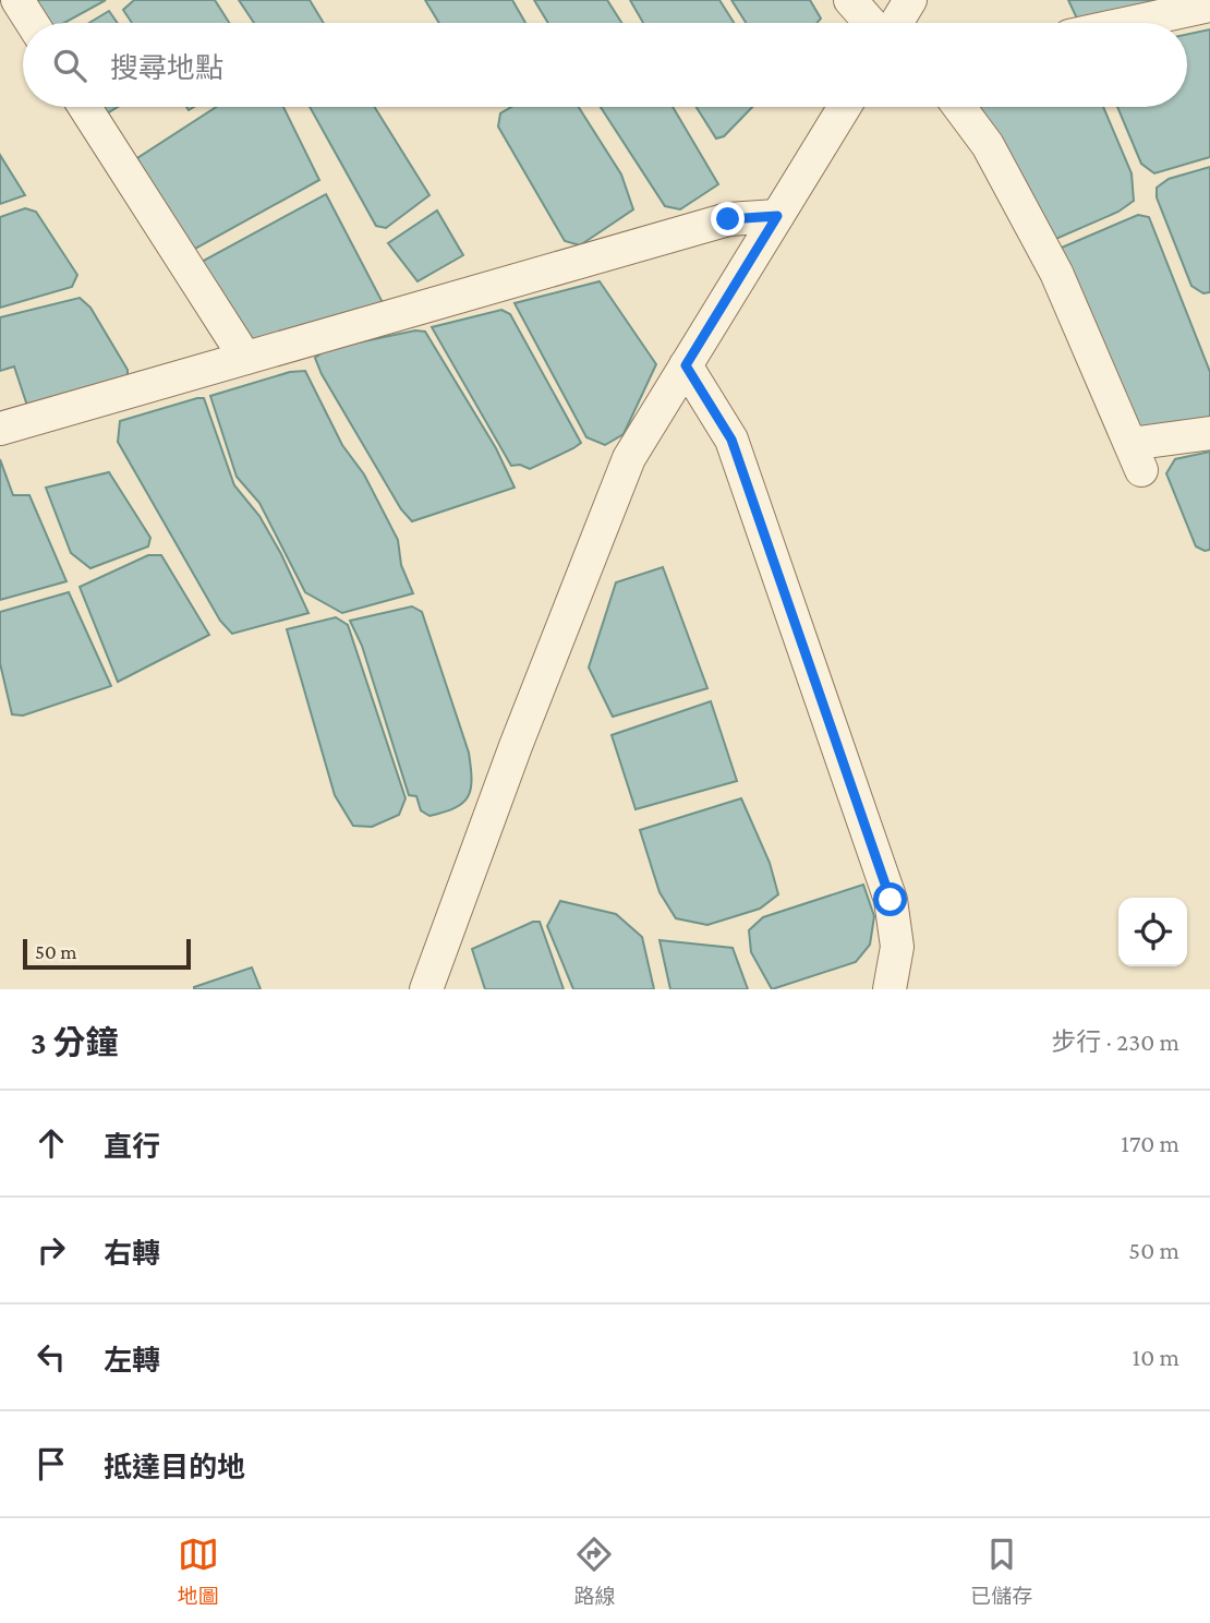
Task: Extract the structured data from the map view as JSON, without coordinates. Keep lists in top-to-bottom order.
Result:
{
  "scale_bar": "50 m",
  "page": {
    "search": "搜尋地點",
    "scale": "50 m",
    "heading": ["3 分鐘", "步行 · 230 m"],
    "list": [
      ["直行", "170 m"],
      ["右轉", "50 m"],
      ["左轉", "10 m"],
      "抵達目的地"
    ],
    "nav": ["地圖", "路線", "已儲存"]
  }
}
